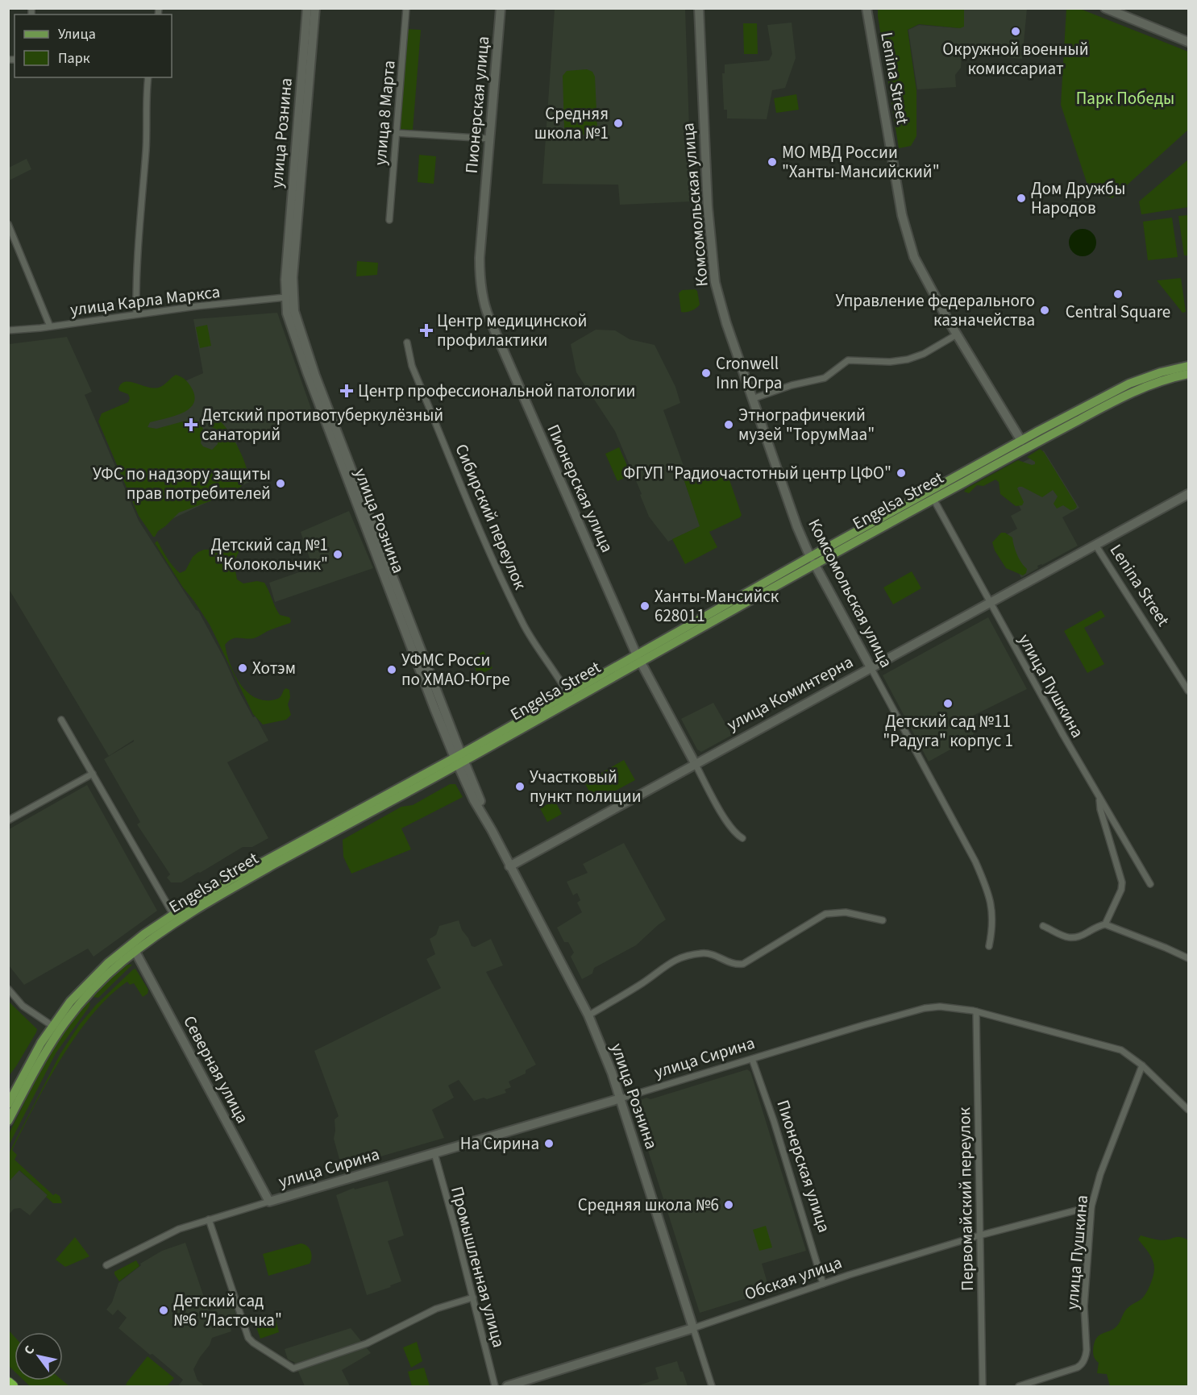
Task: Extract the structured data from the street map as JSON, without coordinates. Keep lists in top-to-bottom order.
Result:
{
  "streets": {
    "main road": ["Engelsa Street"],
    "street": [
      "Lenina Street",
      "Пионерская улица",
      "улица 8 Марта",
      "улица Рознина",
      "Комсомольская улица",
      "улица Карла Маркса",
      "Сибирский переулок",
      "улица Пушкина",
      "улица Коминтерна",
      "улица Сирина",
      "Северная улица",
      "Первомайский переулок",
      "Промышленная улица",
      "Обская улица"
    ]
  },
  "crossings": [
    ["Lenina Street", "Engelsa Street"],
    ["Lenina Street", "улица Коминтерна"],
    ["Пионерская улица", "Engelsa Street"],
    ["Пионерская улица", "улица Коминтерна"],
    ["Пионерская улица", "улица Сирина"],
    ["Пионерская улица", "Обская улица"],
    ["улица Рознина", "улица Карла Маркса"],
    ["улица Рознина", "Engelsa Street"],
    ["улица Рознина", "улица Коминтерна"],
    ["улица Рознина", "улица Сирина"],
    ["улица Рознина", "Обская улица"],
    ["Комсомольская улица", "Engelsa Street"],
    ["Комсомольская улица", "улица Коминтерна"],
    ["Engelsa Street", "Сибирский переулок"],
    ["Engelsa Street", "улица Пушкина"],
    ["Engelsa Street", "Северная улица"],
    ["улица Пушкина", "улица Коминтерна"],
    ["улица Пушкина", "улица Сирина"],
    ["улица Пушкина", "Обская улица"],
    ["улица Сирина", "Северная улица"],
    ["улица Сирина", "Первомайский переулок"],
    ["улица Сирина", "Промышленная улица"],
    ["Первомайский переулок", "Обская улица"]
  ],
  "parks": ["Парк Победы"],
  "places": {
    "other": [
      "Окружной военный комиссариат",
      "Средняя школа №1",
      "МО МВД России \"Ханты-Мансийский\"",
      "Дом Дружбы Народов",
      "Central Square",
      "Управление федерального казначейства",
      "Cronwell Inn Югра",
      "Этнографичекий музей \"ТорумМаа\"",
      "ФГУП \"Радиочастотный центр ЦФО\"",
      "УФС по надзору защиты прав потребителей",
      "Детский сад №1 \"Колокольчик\"",
      "Ханты-Мансийск 628011",
      "Хотэм",
      "УФМС Росси по ХМАО-Югре",
      "Детский сад №11 \"Радуга\" корпус 1",
      "Участковый пункт полиции",
      "На Сирина",
      "Средняя школа №6",
      "Детский сад №6 \"Ласточка\""
    ],
    "health": ["Центр медицинской профилактики", "Центр профессиональной патологии", "Детский противотуберкулёзный санаторий"]
  },
  "legend": ["Улица", "Парк"],
  "north": "top left"
}
